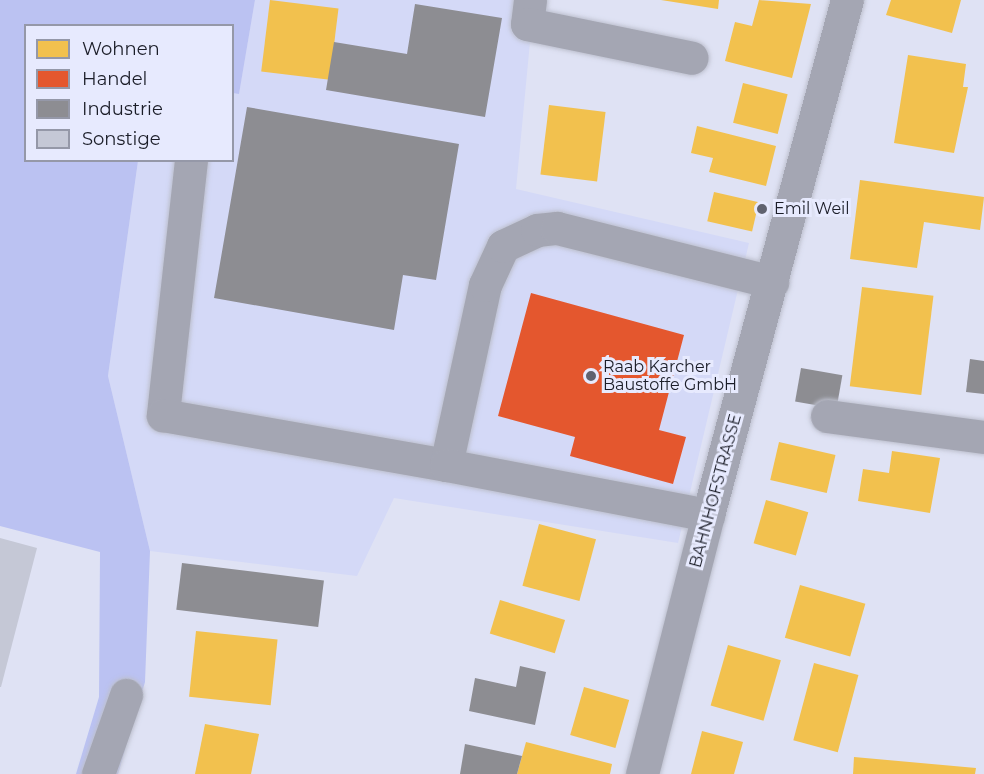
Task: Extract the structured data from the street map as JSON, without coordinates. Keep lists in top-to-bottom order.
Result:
{
  "streets": {
    "street": ["BAHNHOFSTRASSE"]
  },
  "places": ["Emil Weil", "Raab Karcher Baustoffe GmbH"],
  "legend": [
    "Wohnen",
    "Handel",
    "Industrie",
    "Sonstige"
  ]
}
